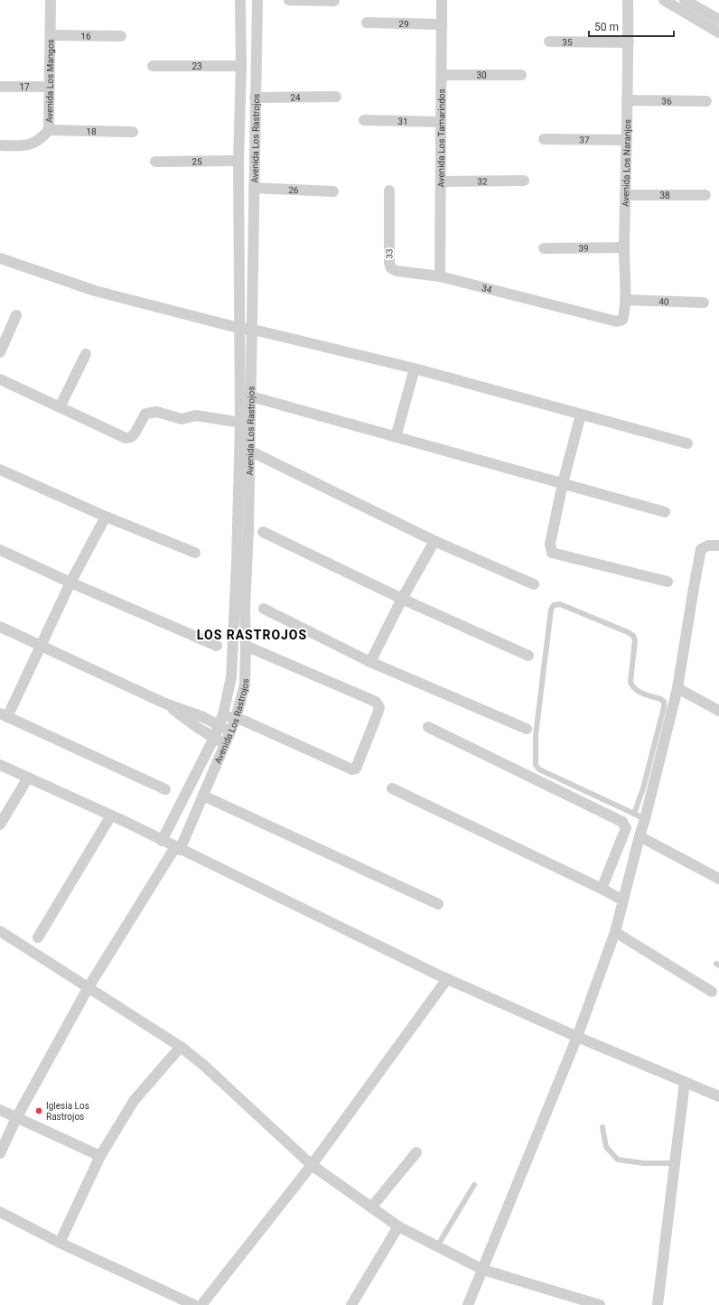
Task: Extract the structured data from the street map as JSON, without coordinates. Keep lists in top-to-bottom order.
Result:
{
  "streets": {
    "street": [
      "29",
      "16",
      "35",
      "23",
      "30",
      "Avenida Los Mangos",
      "17",
      "24",
      "36",
      "31",
      "18",
      "Avenida Los Tamarindos",
      "Avenida Los Rastrojos",
      "37",
      "25",
      "Avenida Los Naranjos",
      "32",
      "26",
      "38",
      "39",
      "33",
      "34",
      "40"
    ]
  },
  "crossings": [
    ["29", "Avenida Los Tamarindos"],
    ["16", "Avenida Los Mangos"],
    ["35", "Avenida Los Naranjos"],
    ["23", "Avenida Los Rastrojos"],
    ["30", "Avenida Los Tamarindos"],
    ["Avenida Los Mangos", "17"],
    ["Avenida Los Mangos", "18"],
    ["24", "Avenida Los Rastrojos"],
    ["36", "Avenida Los Naranjos"],
    ["31", "Avenida Los Tamarindos"],
    ["Avenida Los Tamarindos", "32"],
    ["Avenida Los Tamarindos", "33"],
    ["Avenida Los Tamarindos", "34"],
    ["Avenida Los Rastrojos", "25"],
    ["Avenida Los Rastrojos", "26"],
    ["37", "Avenida Los Naranjos"],
    ["Avenida Los Naranjos", "38"],
    ["Avenida Los Naranjos", "39"],
    ["Avenida Los Naranjos", "34"],
    ["Avenida Los Naranjos", "40"],
    ["33", "34"]
  ],
  "districts": ["LOS RASTROJOS"],
  "places": ["Iglesia Los Rastrojos"],
  "scale_bar": "50 m"
}
